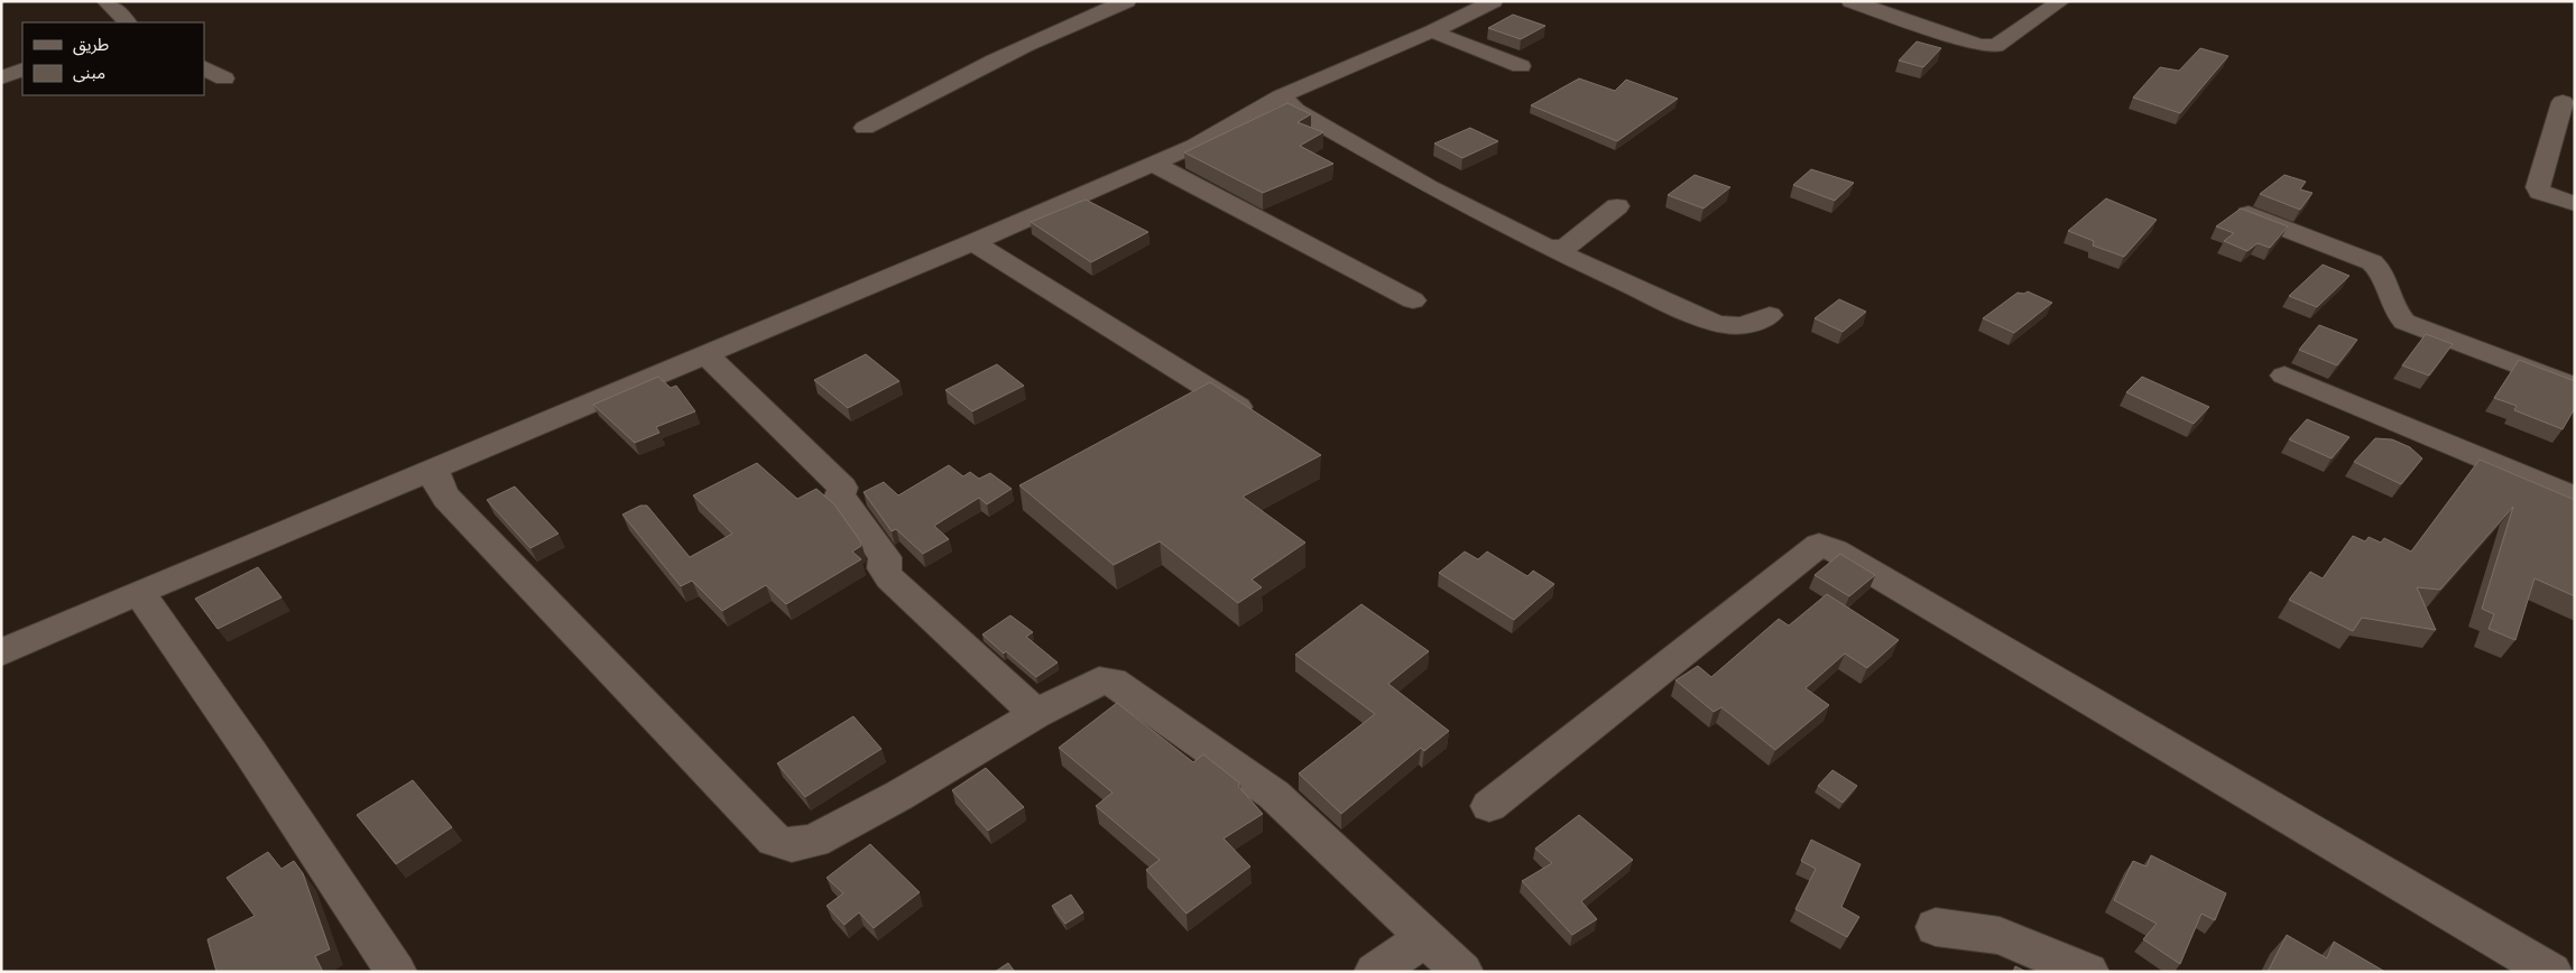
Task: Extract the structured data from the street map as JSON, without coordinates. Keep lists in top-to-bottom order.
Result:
{
  "legend": ["طريق", "مبنى"]
}
